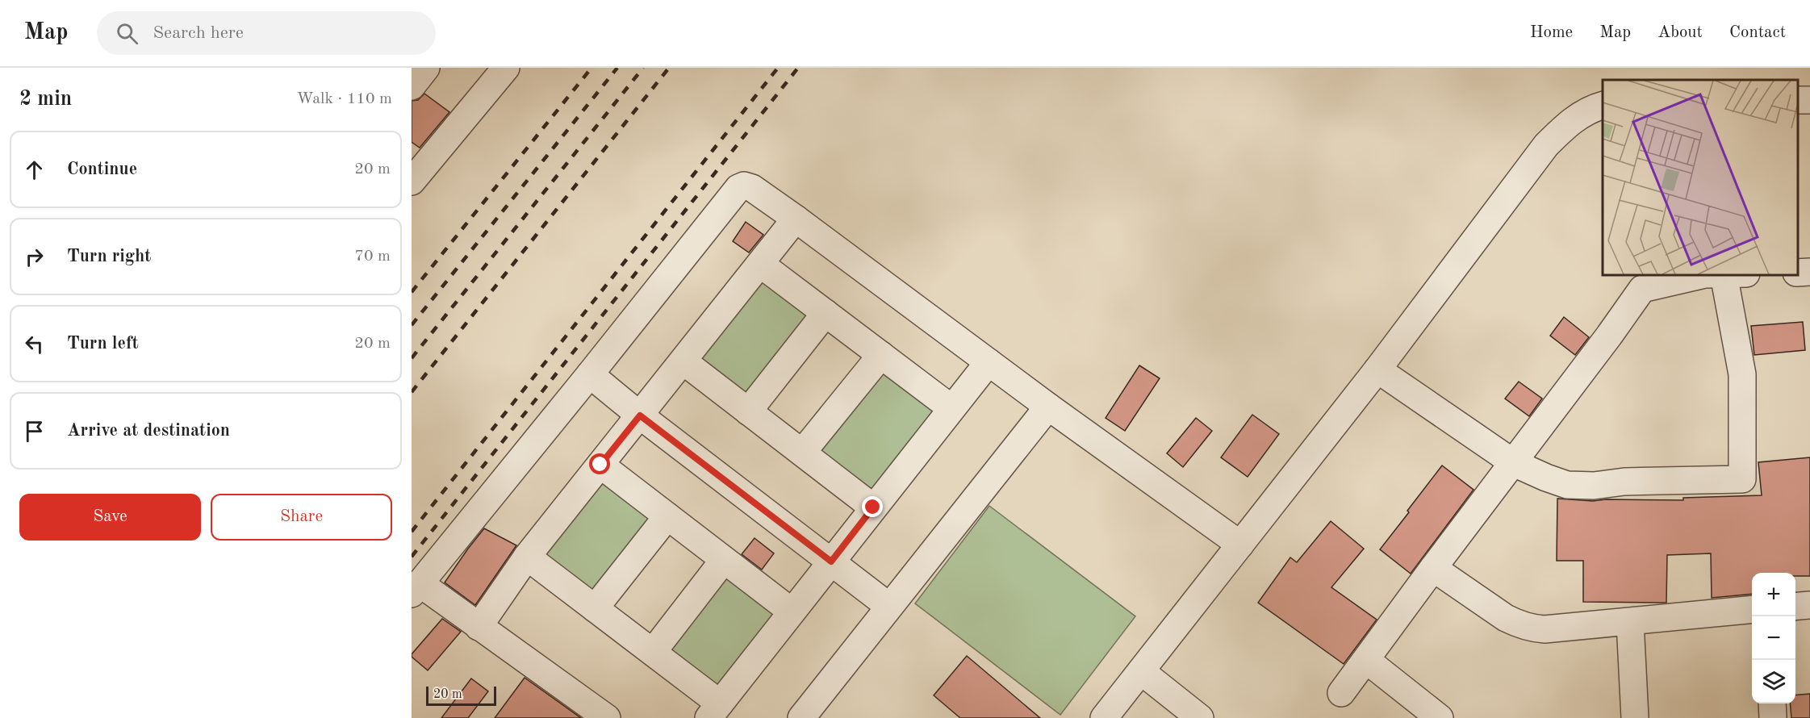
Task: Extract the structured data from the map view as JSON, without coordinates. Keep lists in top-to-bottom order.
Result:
{
  "scale_bar": "20 m",
  "page": {
    "header": "Map",
    "search": "Search here",
    "nav": [
      "Home",
      "Map",
      "About",
      "Contact"
    ],
    "heading": ["2 min", "Walk · 110 m"],
    "list": [
      ["Continue", "20 m"],
      ["Turn right", "70 m"],
      ["Turn left", "20 m"],
      "Arrive at destination"
    ],
    "buttons": ["Save", "Share"],
    "map_buttons": ["+", "−"],
    "scale": "20 m"
  }
}
